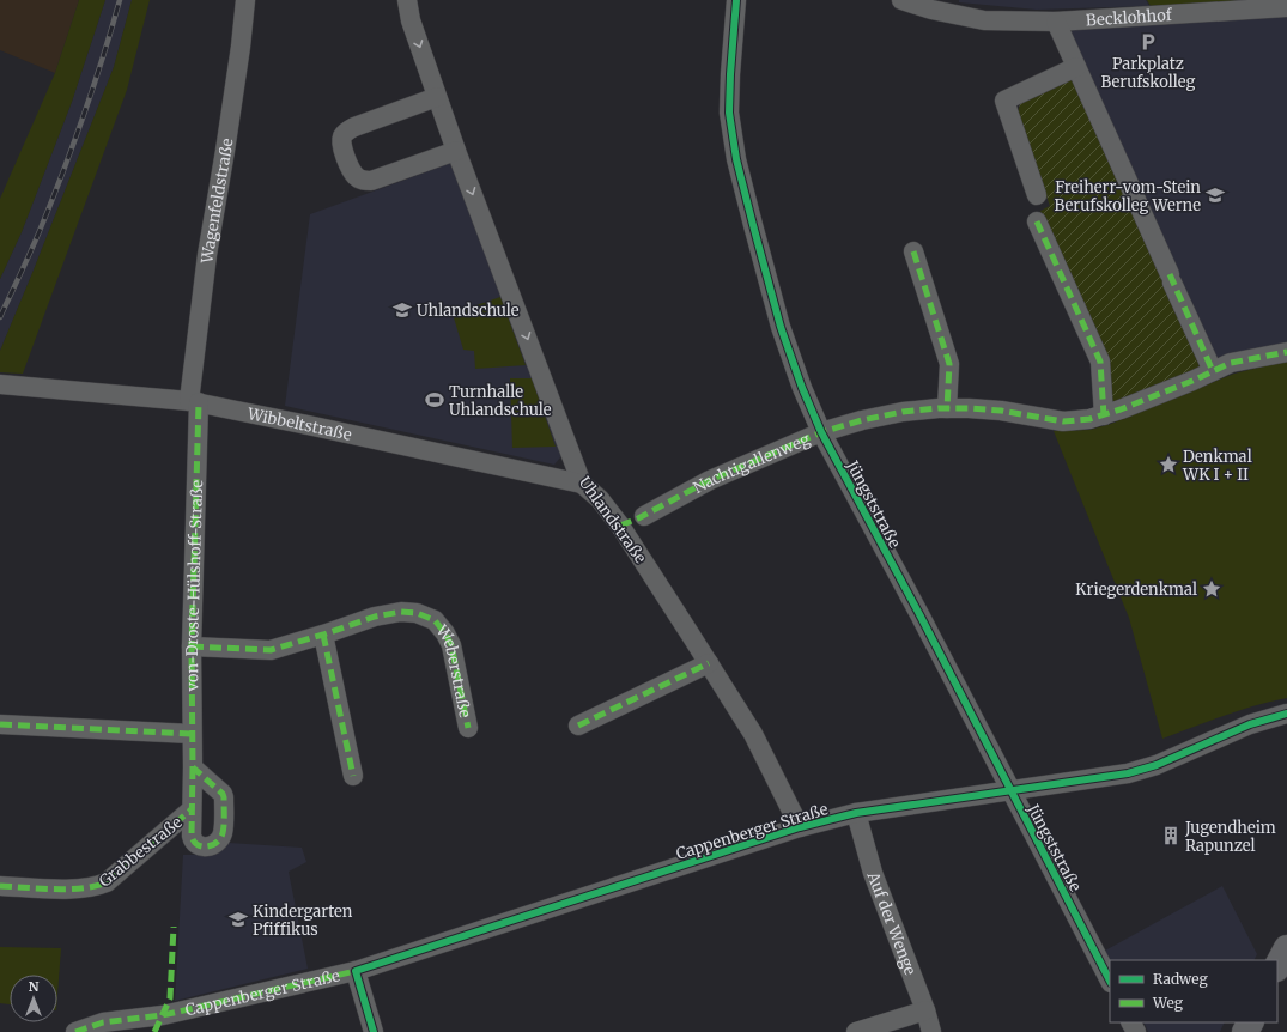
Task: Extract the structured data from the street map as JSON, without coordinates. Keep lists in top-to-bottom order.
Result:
{
  "streets": {
    "street": [
      "Becklohhof",
      "Wagenfeldstraße",
      "Wibbeltstraße",
      "Nachtigallenweg",
      "Jüngststraße",
      "Uhlandstraße",
      "von-Droste-Hülshoff-Straße",
      "Weberstraße",
      "Cappenberger Straße",
      "Grabbestraße",
      "Auf der Wenge"
    ]
  },
  "crossings": [
    ["Wagenfeldstraße", "Wibbeltstraße"],
    ["Wagenfeldstraße", "von-Droste-Hülshoff-Straße"],
    ["Wibbeltstraße", "Uhlandstraße"],
    ["Wibbeltstraße", "von-Droste-Hülshoff-Straße"],
    ["Nachtigallenweg", "Jüngststraße"],
    ["Jüngststraße", "Cappenberger Straße"],
    ["Uhlandstraße", "Cappenberger Straße"],
    ["von-Droste-Hülshoff-Straße", "Weberstraße"],
    ["von-Droste-Hülshoff-Straße", "Grabbestraße"],
    ["Cappenberger Straße", "Auf der Wenge"]
  ],
  "one_way": ["Uhlandstraße"],
  "places": {
    "parking": ["Parkplatz Berufskolleg"],
    "school or university": ["Freiherr-vom-Stein Berufskolleg Werne", "Uhlandschule", "Kindergarten Pfiffikus"],
    "sports": ["Turnhalle Uhlandschule"],
    "place": ["Denkmal WK I + II", "Kriegerdenkmal"],
    "building": ["Jugendheim Rapunzel"]
  },
  "legend": ["Radweg", "Weg"],
  "north": "top"
}
